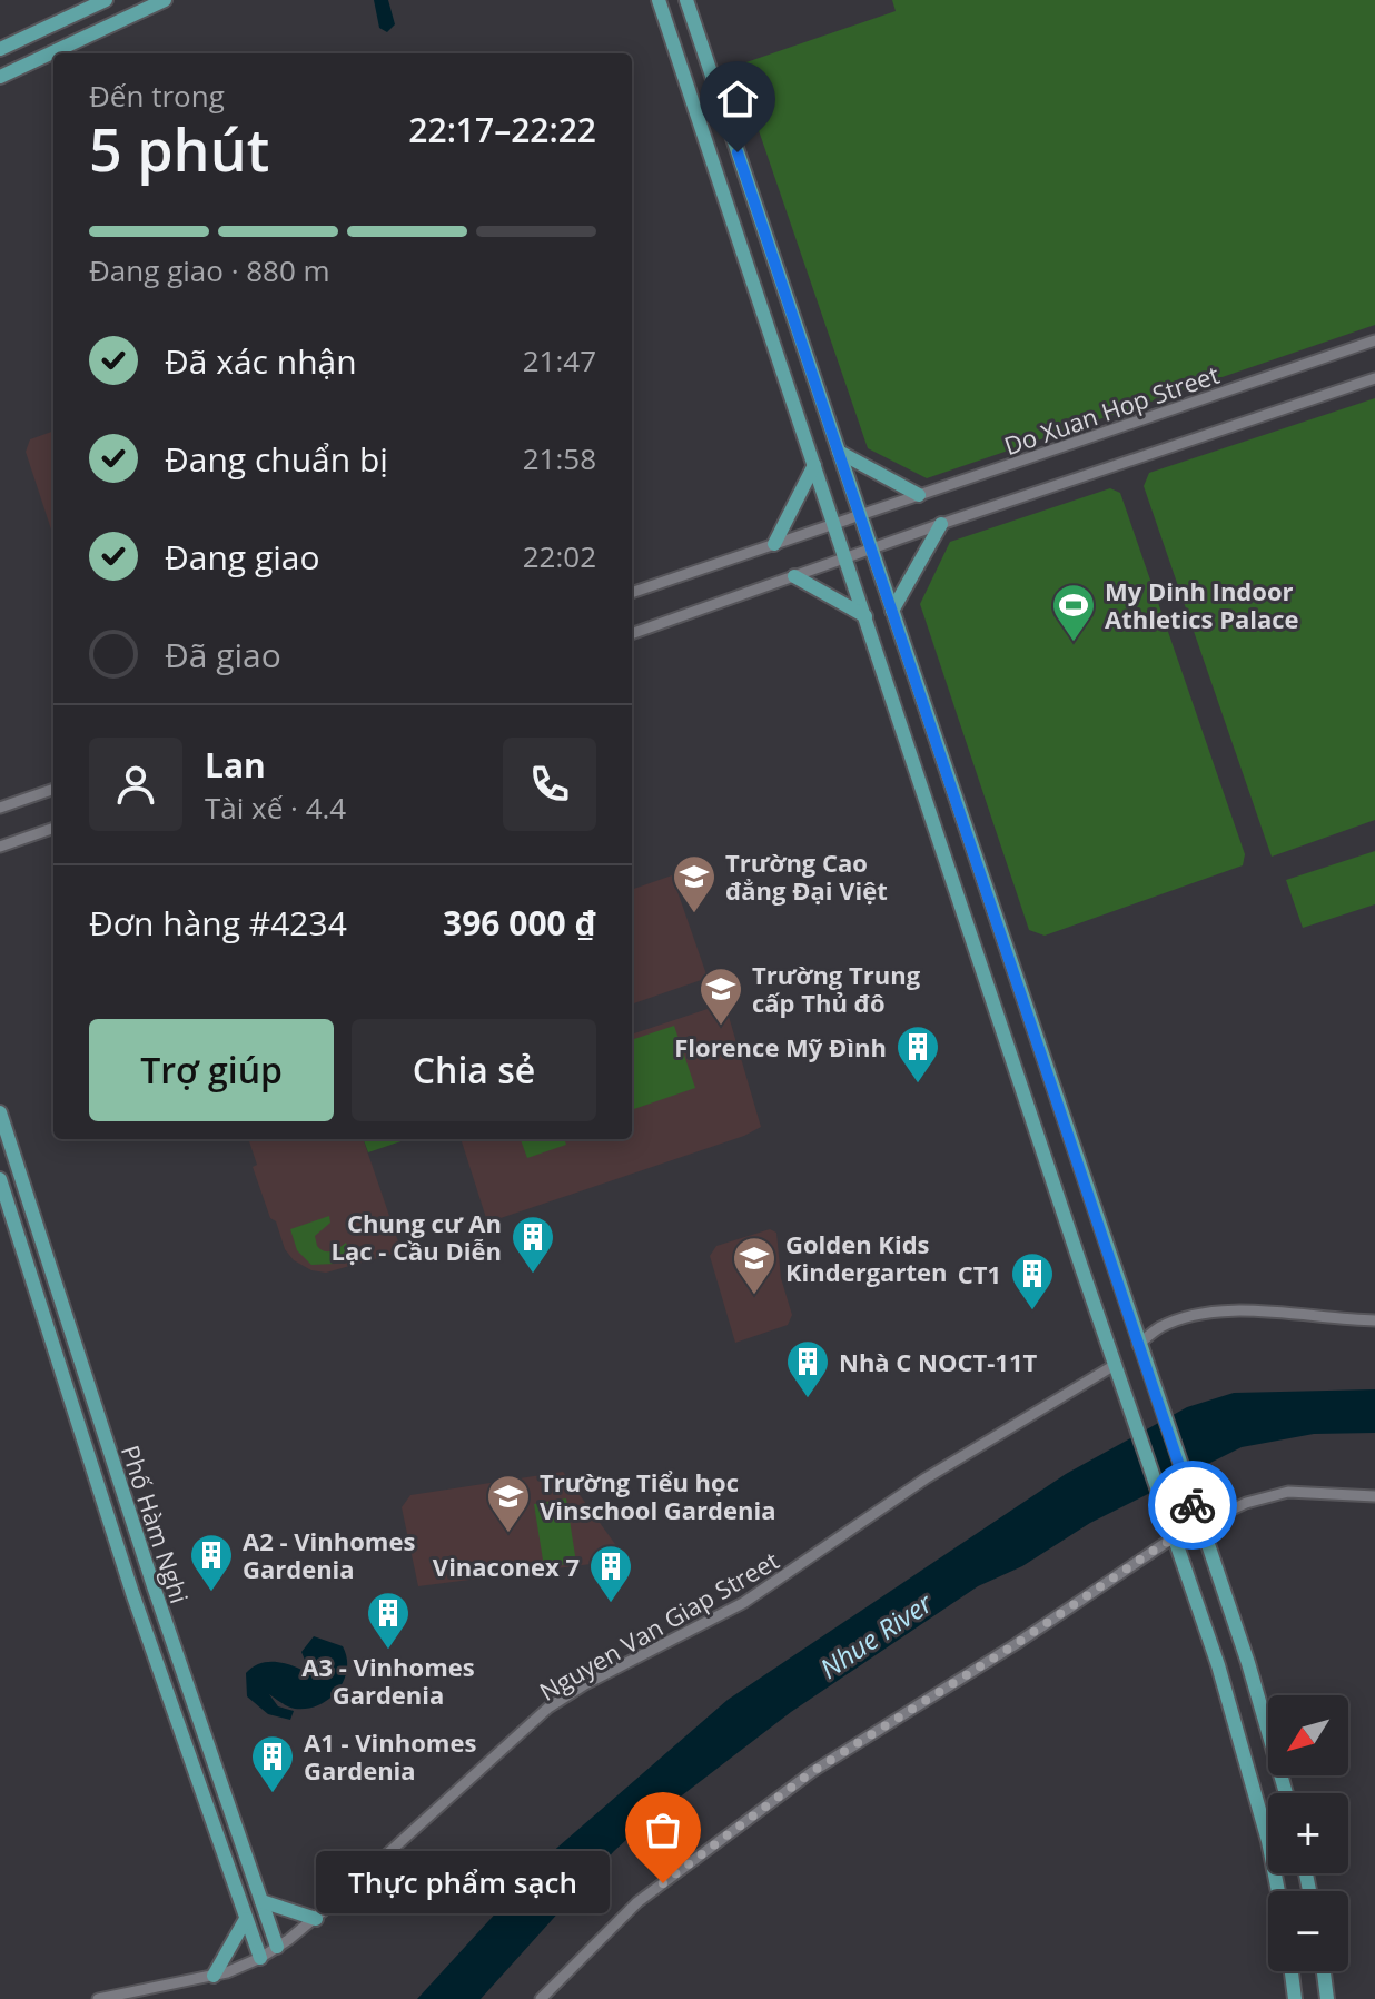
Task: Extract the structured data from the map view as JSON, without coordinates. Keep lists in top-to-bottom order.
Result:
{
  "streets": {
    "main road": ["Phố Hàm Nghi"],
    "street": ["Do Xuan Hop Street", "Nguyen Van Giap Street"]
  },
  "crossings": [
    ["Phố Hàm Nghi", "Nguyen Van Giap Street"]
  ],
  "water": ["Nhue River"],
  "places": {
    "sports": ["My Dinh Indoor Athletics Palace"],
    "school or university": [
      "Trường Cao đẳng Đại Việt",
      "Trường Trung cấp Thủ đô",
      "Golden Kids Kindergarten",
      "Trường Tiểu học Vinschool Gardenia"
    ],
    "building": [
      "Florence Mỹ Đình",
      "Chung cư An Lạc - Cầu Diễn",
      "CT1",
      "Nhà C NOCT-11T",
      "A2 - Vinhomes Gardenia",
      "Vinaconex 7",
      "A3 - Vinhomes Gardenia",
      "A1 - Vinhomes Gardenia"
    ],
    "other": ["Thực phẩm sạch"]
  },
  "north": "bottom left",
  "page": {
    "heading": ["5 phút", "Đến trong", "22:17–22:22"],
    "panel": [
      "Lan",
      "Tài xế · 4.4",
      "Đơn hàng #4234",
      "396 000 ₫"
    ],
    "bar": "Đang giao · 880 m",
    "list": [
      ["Đã xác nhận", "21:47"],
      ["Đang chuẩn bị", "21:58"],
      ["Đang giao", "22:02"],
      "Đã giao"
    ],
    "buttons": ["Trợ giúp", "Chia sẻ"],
    "map_buttons": ["+", "−"],
    "bubble": "Thực phẩm sạch"
  }
}
